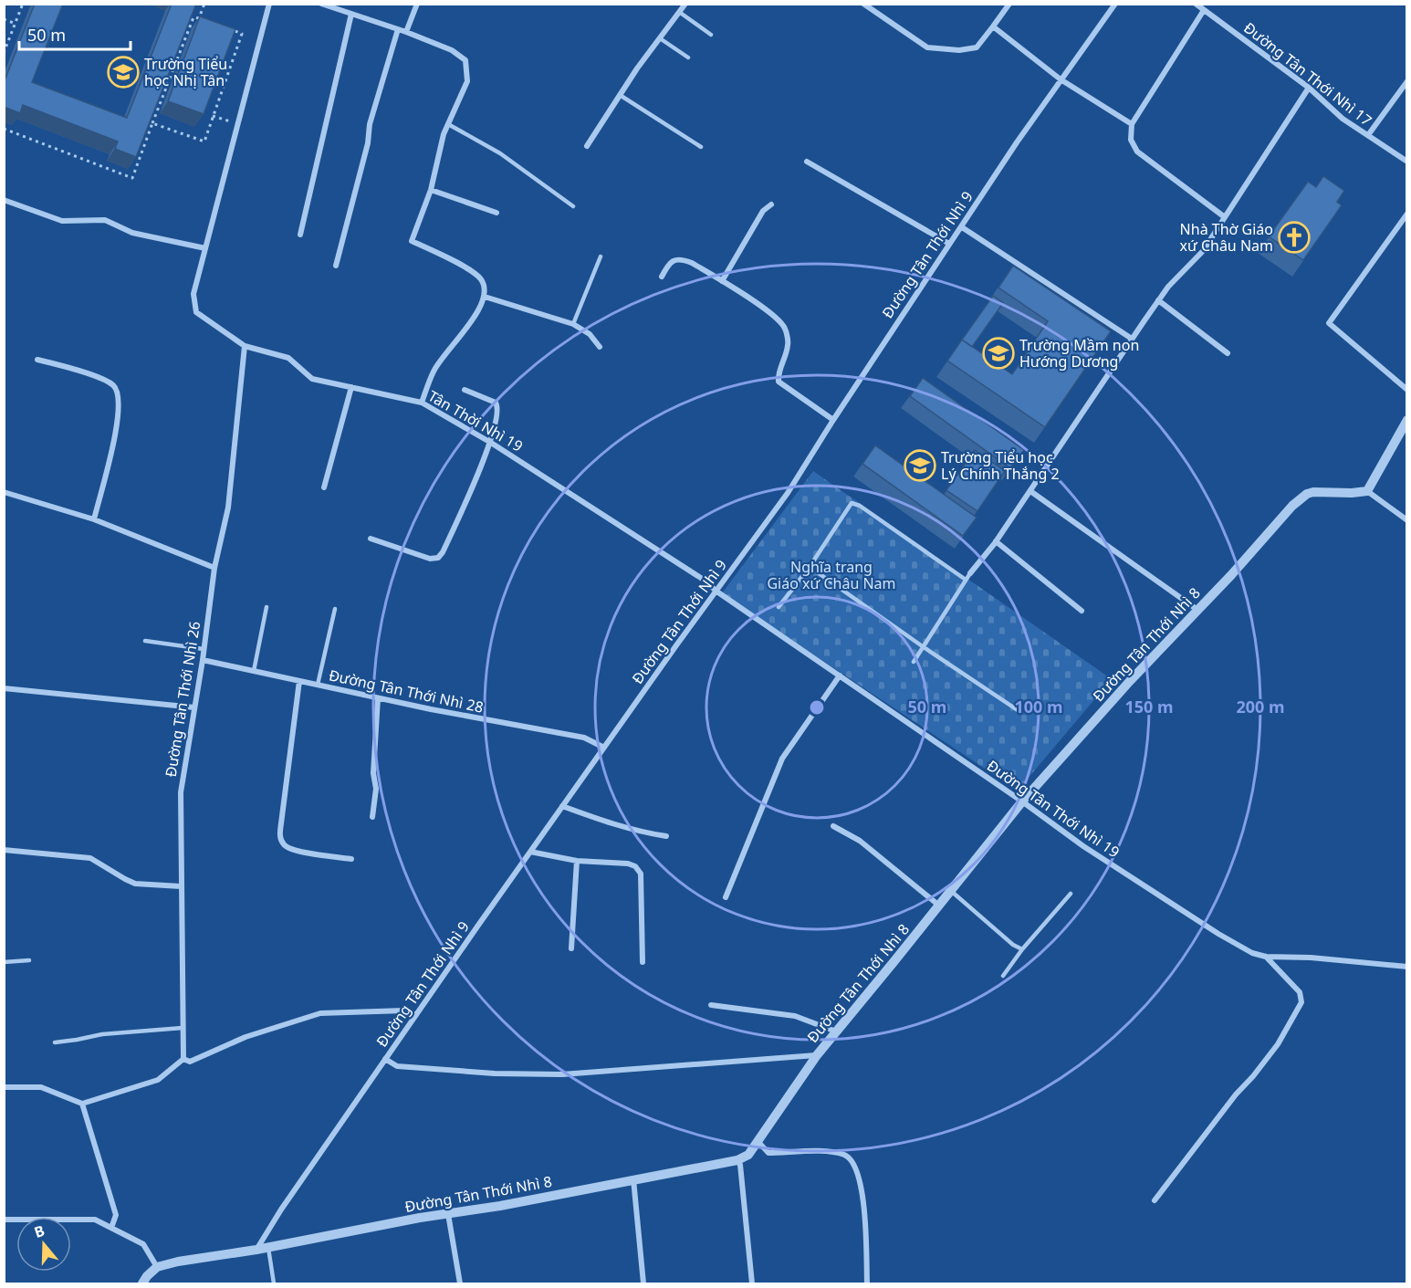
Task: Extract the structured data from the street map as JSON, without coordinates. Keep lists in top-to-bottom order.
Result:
{
  "streets": {
    "street": [
      "Đường Tân Thới Nhì 17",
      "Đường Tân Thới Nhì 9",
      "Tân Thời Nhì 19",
      "Đường Tân Thới Nhì 8",
      "Đường Tân Thới Nhì 28",
      "Đường Tân Thới Nhì 26",
      "Đường Tân Thới Nhì 19"
    ]
  },
  "crossings": [
    ["Đường Tân Thới Nhì 9", "Tân Thời Nhì 19"],
    ["Đường Tân Thới Nhì 9", "Đường Tân Thới Nhì 8"],
    ["Đường Tân Thới Nhì 9", "Đường Tân Thới Nhì 28"],
    ["Đường Tân Thới Nhì 9", "Đường Tân Thới Nhì 19"],
    ["Tân Thời Nhì 19", "Đường Tân Thới Nhì 26"],
    ["Tân Thời Nhì 19", "Đường Tân Thới Nhì 19"],
    ["Đường Tân Thới Nhì 8", "Đường Tân Thới Nhì 19"],
    ["Đường Tân Thới Nhì 28", "Đường Tân Thới Nhì 26"]
  ],
  "parks": ["Nghĩa trang Giáo xứ Châu Nam"],
  "places": {
    "school or university": ["Trường Tiểu học Nhị Tân", "Trường Mầm non Hướng Dương", "Trường Tiểu học Lý Chính Thắng 2"],
    "church": ["Nhà Thờ Giáo xứ Châu Nam"]
  },
  "scale_bar": "50 m",
  "north": "top",
  "rings": [
    "50 m",
    "100 m",
    "150 m",
    "200 m"
  ]
}
